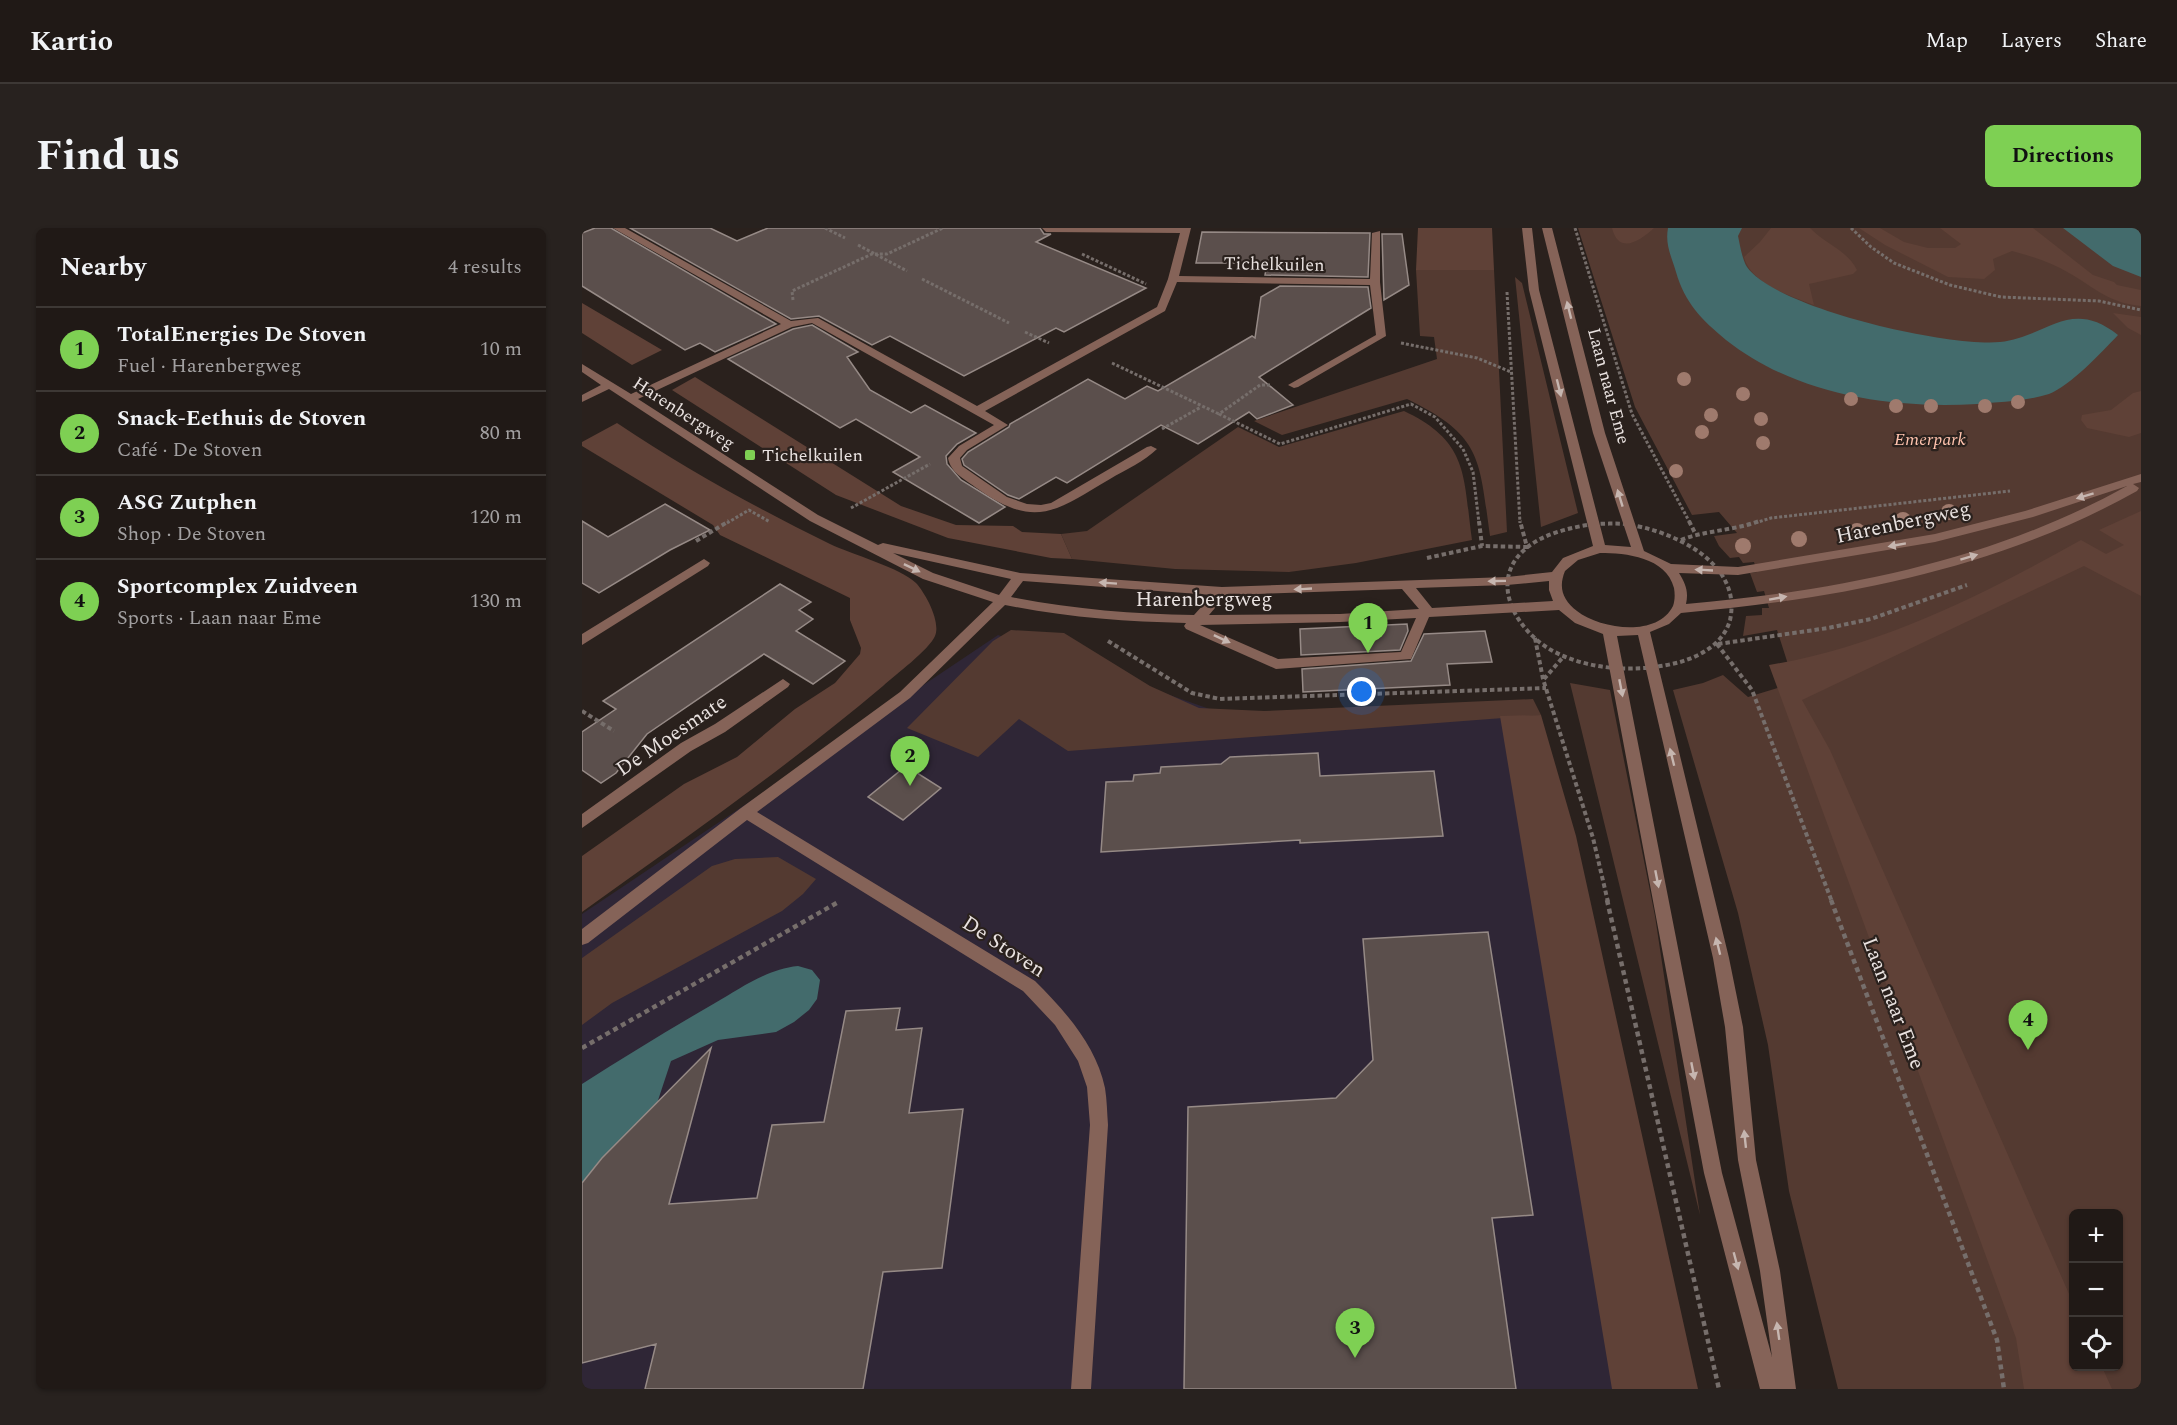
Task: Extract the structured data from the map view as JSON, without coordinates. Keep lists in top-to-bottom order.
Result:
{
  "streets": {
    "street": [
      "Tichelkuilen",
      "Laan naar Eme",
      "Harenbergweg",
      "De Moesmate",
      "De Stoven"
    ]
  },
  "crossings": [
    ["Laan naar Eme", "Harenbergweg"]
  ],
  "parks": ["Emerpark"],
  "places": {
    "transit": ["Tichelkuilen"]
  },
  "page": {
    "header": "Kartio",
    "nav": ["Map", "Layers", "Share"],
    "title": "Find us",
    "buttons": "Directions",
    "heading": ["Nearby", "4 results"],
    "list": [
      {
        "mark": "1",
        "name": "TotalEnergies De Stoven",
        "note": "Fuel · Harenbergweg",
        "value": "10 m"
      },
      {
        "mark": "2",
        "name": "Snack-Eethuis de Stoven",
        "note": "Café · De Stoven",
        "value": "80 m"
      },
      {
        "mark": "3",
        "name": "ASG Zutphen",
        "note": "Shop · De Stoven",
        "value": "120 m"
      },
      {
        "mark": "4",
        "name": "Sportcomplex Zuidveen",
        "note": "Sports · Laan naar Eme",
        "value": "130 m"
      }
    ],
    "pins": [
      "1",
      "2",
      "4",
      "3"
    ],
    "map_buttons": ["+", "−"]
  }
}
